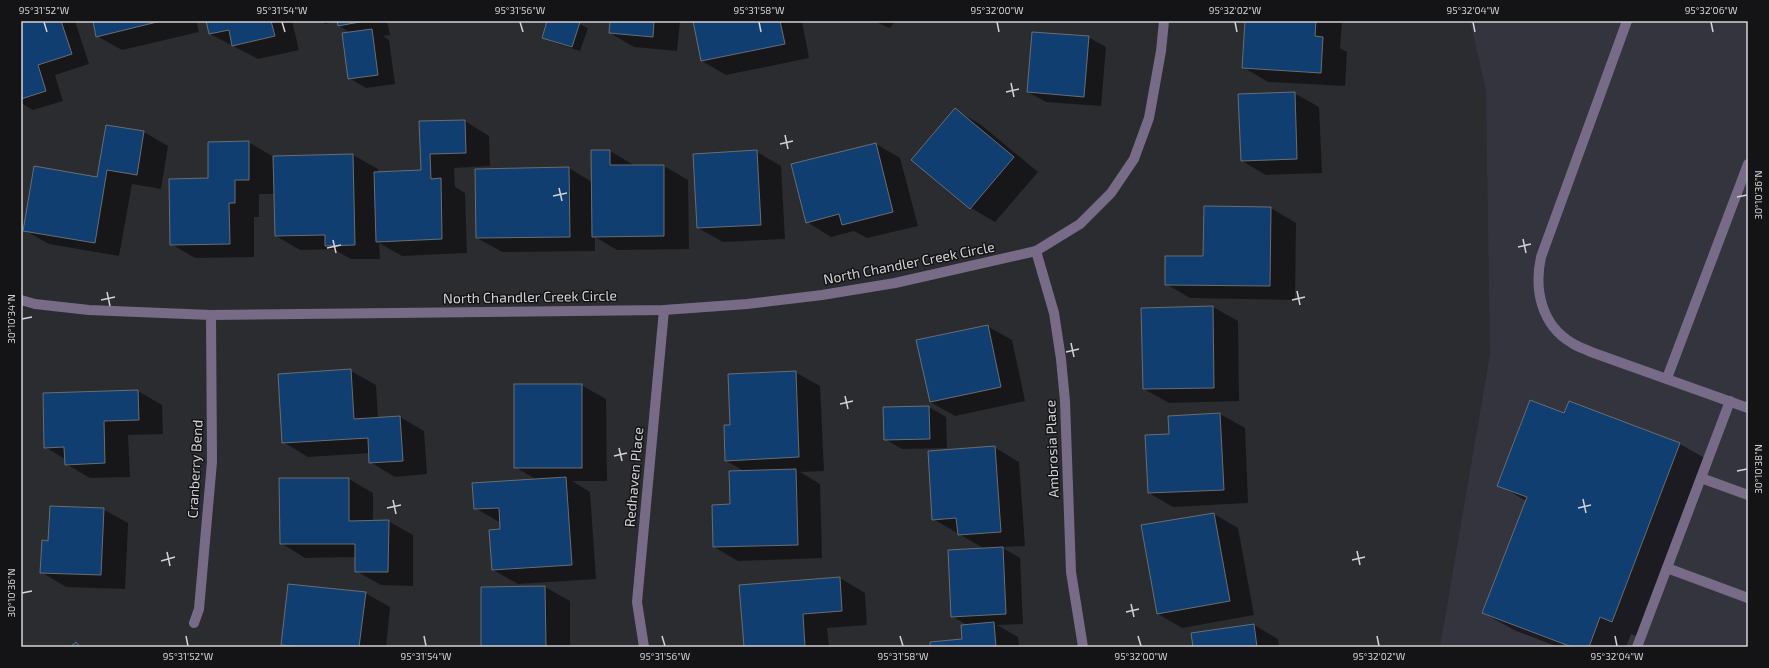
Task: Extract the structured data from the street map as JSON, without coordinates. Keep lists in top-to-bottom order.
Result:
{
  "streets": {
    "street": [
      "North Chandler Creek Circle",
      "Ambrosia Place",
      "Cranberry Bend",
      "Redhaven Place"
    ]
  },
  "crossings": [
    ["North Chandler Creek Circle", "Ambrosia Place"],
    ["North Chandler Creek Circle", "Cranberry Bend"],
    ["North Chandler Creek Circle", "Redhaven Place"]
  ],
  "coordinates": [
    "95°31'52\"W",
    "95°31'54\"W",
    "95°31'56\"W",
    "95°31'58\"W",
    "95°32'00\"W",
    "95°32'02\"W",
    "95°32'04\"W",
    "95°32'06\"W",
    "30°10'36\"N",
    "30°10'34\"N",
    "30°10'38\"N"
  ]
}
